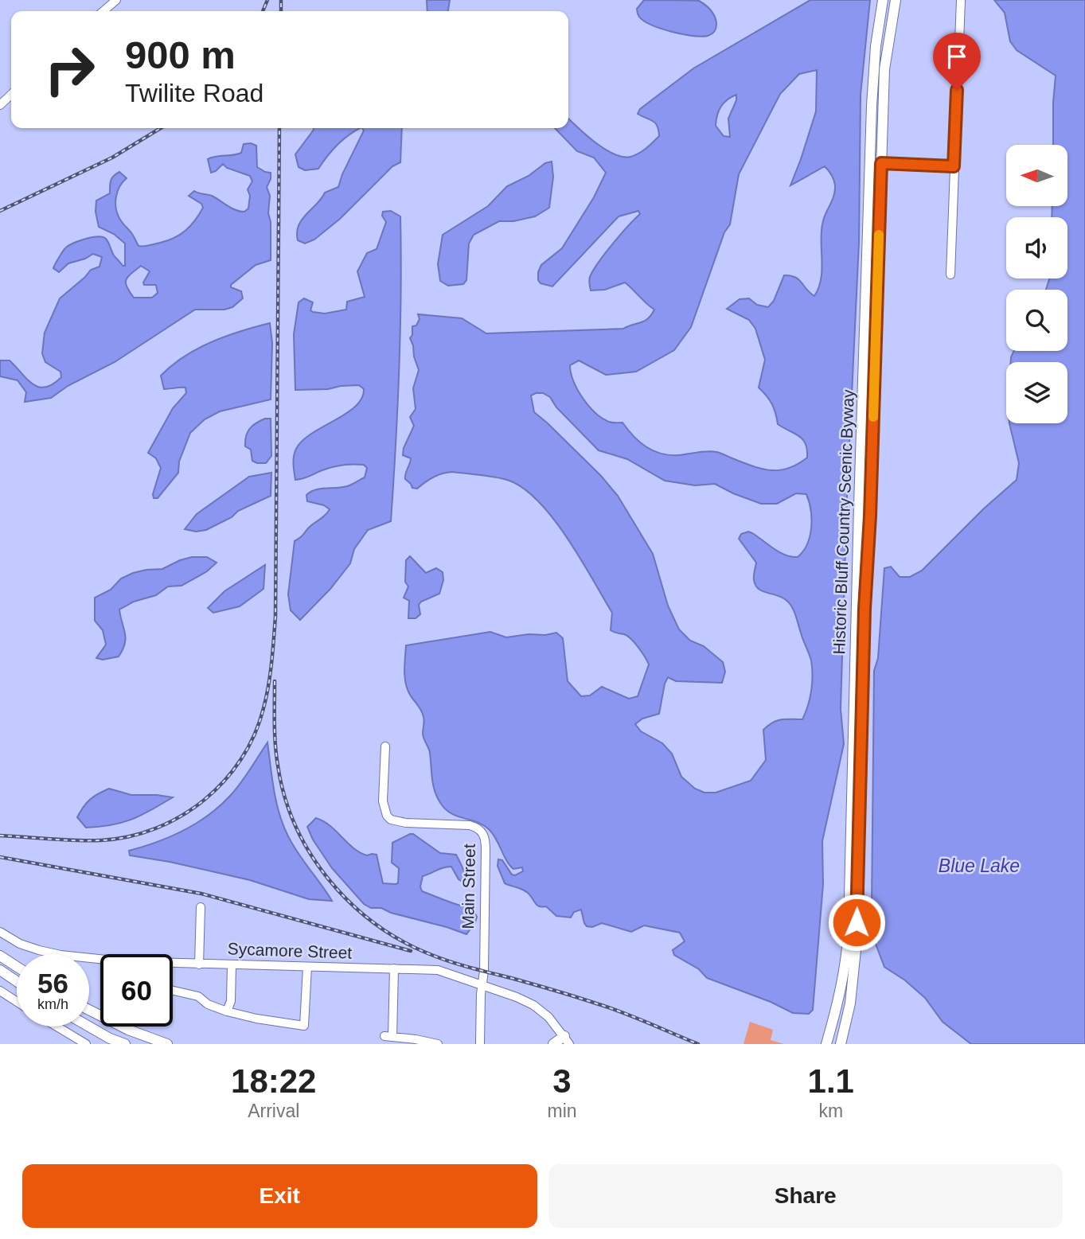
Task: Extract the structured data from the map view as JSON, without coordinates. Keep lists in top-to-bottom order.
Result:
{
  "streets": {
    "main road": ["Historic Bluff Country Scenic Byway"],
    "street": ["Main Street", "Sycamore Street"]
  },
  "crossings": [
    ["Main Street", "Sycamore Street"]
  ],
  "water": ["Blue Lake"],
  "north": "left",
  "page": {
    "turn": ["900 m", "Twilite Road"],
    "speed": "56 km/h",
    "limit": "60",
    "eta": [
      "18:22",
      "Arrival",
      "3",
      "min",
      "1.1",
      "km"
    ],
    "buttons": ["Exit", "Share"]
  }
}
